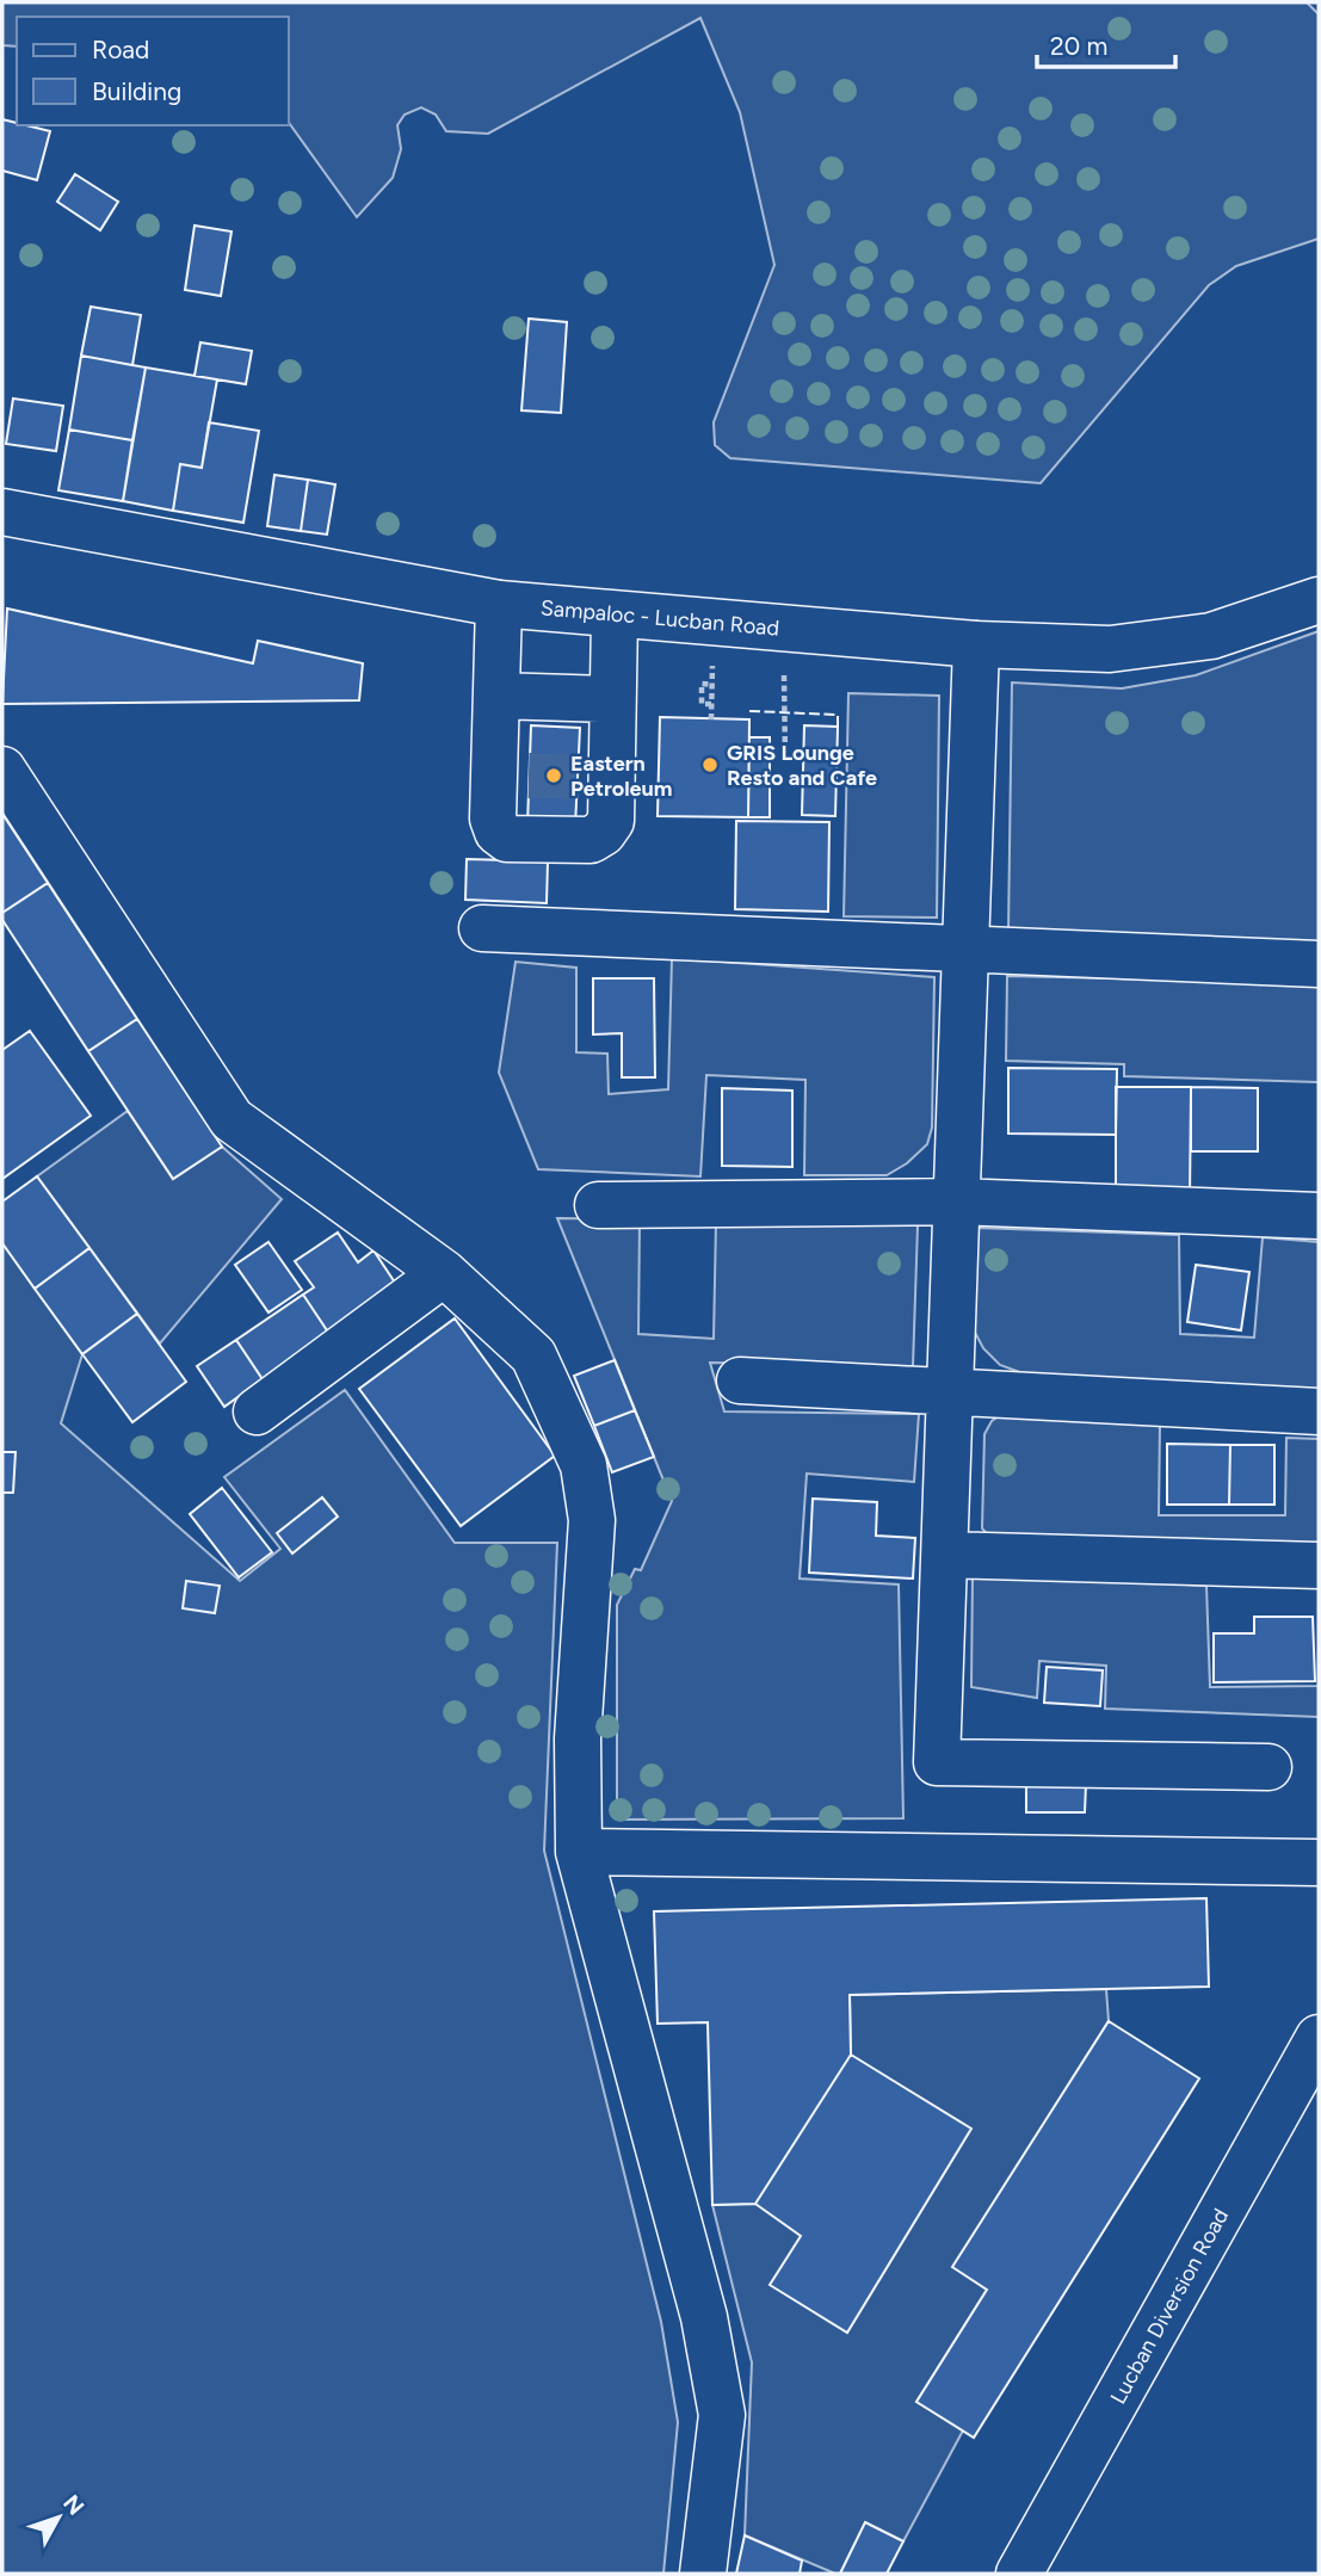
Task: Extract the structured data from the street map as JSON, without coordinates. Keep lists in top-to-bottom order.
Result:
{
  "streets": {
    "street": ["Sampaloc - Lucban Road", "Lucban Diversion Road"]
  },
  "places": ["GRIS Lounge Resto and Cafe", "Eastern Petroleum"],
  "legend": ["Road", "Building"],
  "scale_bar": "20 m",
  "north": "top right"
}
